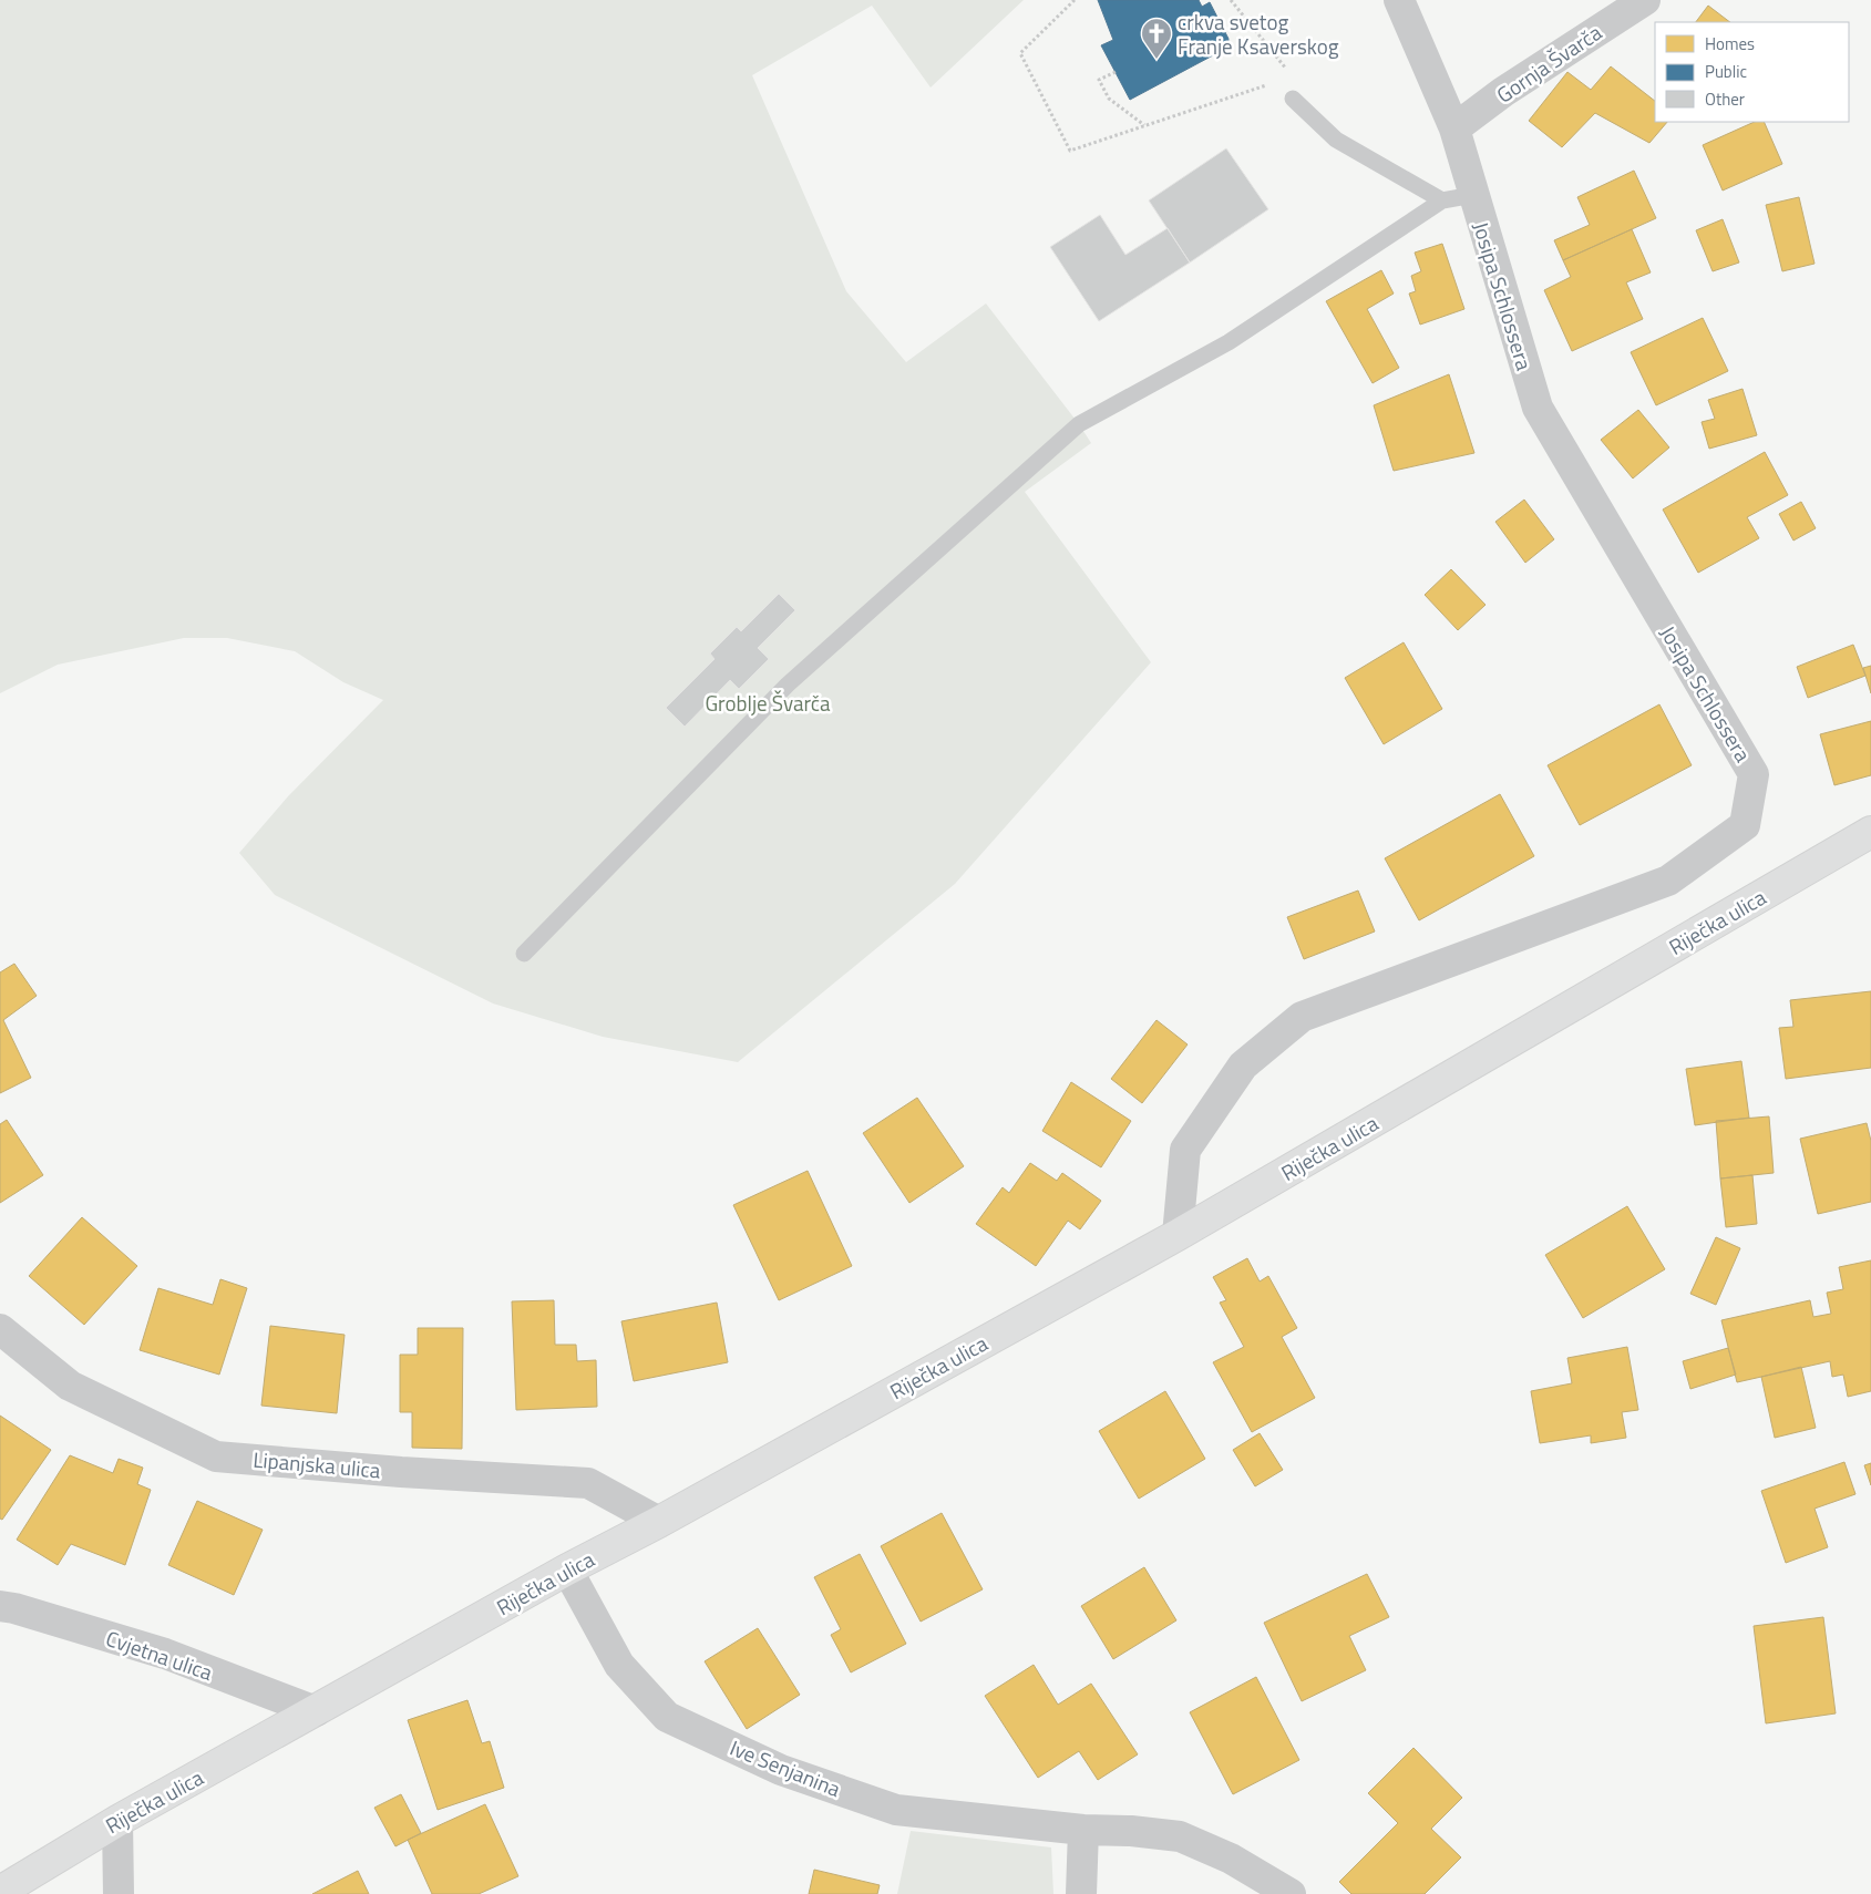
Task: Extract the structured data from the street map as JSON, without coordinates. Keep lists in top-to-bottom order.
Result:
{
  "streets": {
    "main road": ["Riječka ulica"],
    "street": [
      "Gornja Švarča",
      "Josipa Schlossera",
      "Lipanjska ulica",
      "Cvjetna ulica",
      "Ive Senjanina"
    ]
  },
  "crossings": [
    ["Gornja Švarča", "Josipa Schlossera"],
    ["Josipa Schlossera", "Riječka ulica"],
    ["Riječka ulica", "Lipanjska ulica"],
    ["Riječka ulica", "Cvjetna ulica"],
    ["Riječka ulica", "Ive Senjanina"]
  ],
  "parks": ["Groblje Švarča"],
  "places": {
    "church": ["crkva svetog Franje Ksaverskog"]
  },
  "legend": ["Homes", "Public", "Other"]
}
